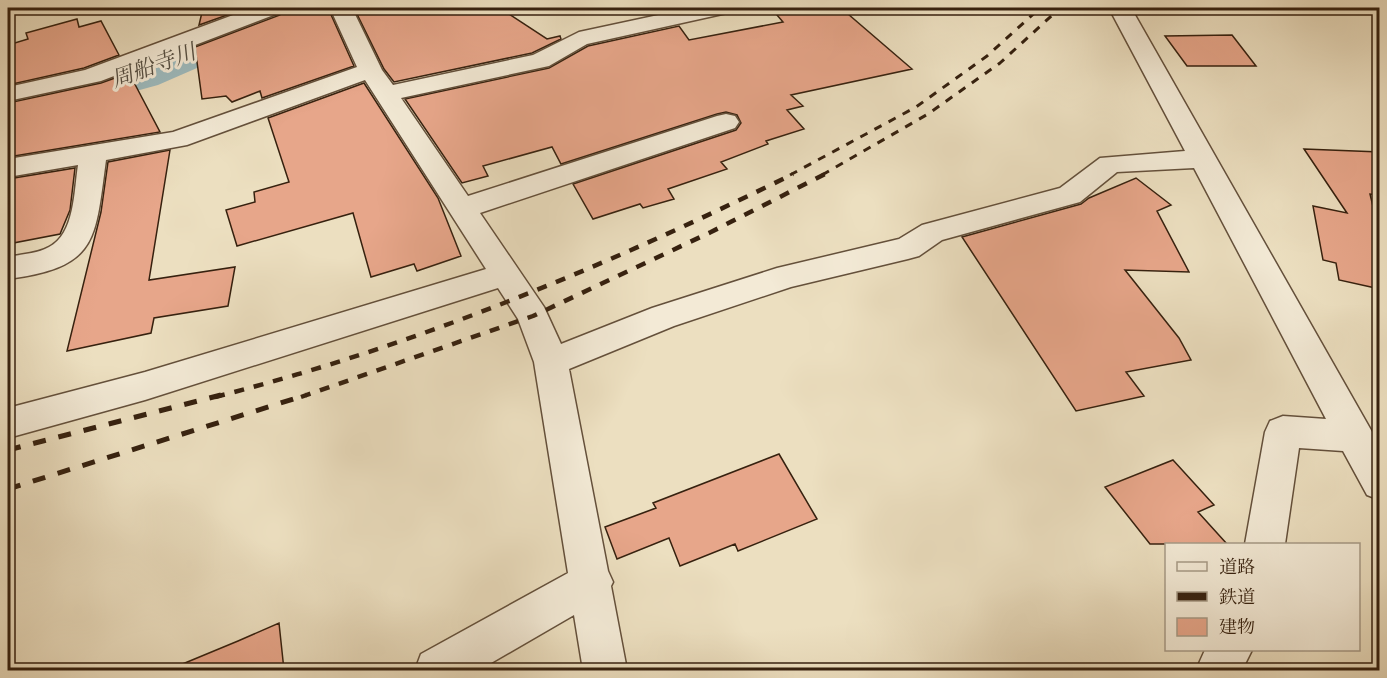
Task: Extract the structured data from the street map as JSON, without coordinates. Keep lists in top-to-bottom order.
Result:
{
  "water": ["周船寺川"],
  "legend": ["道路", "鉄道", "建物"]
}
